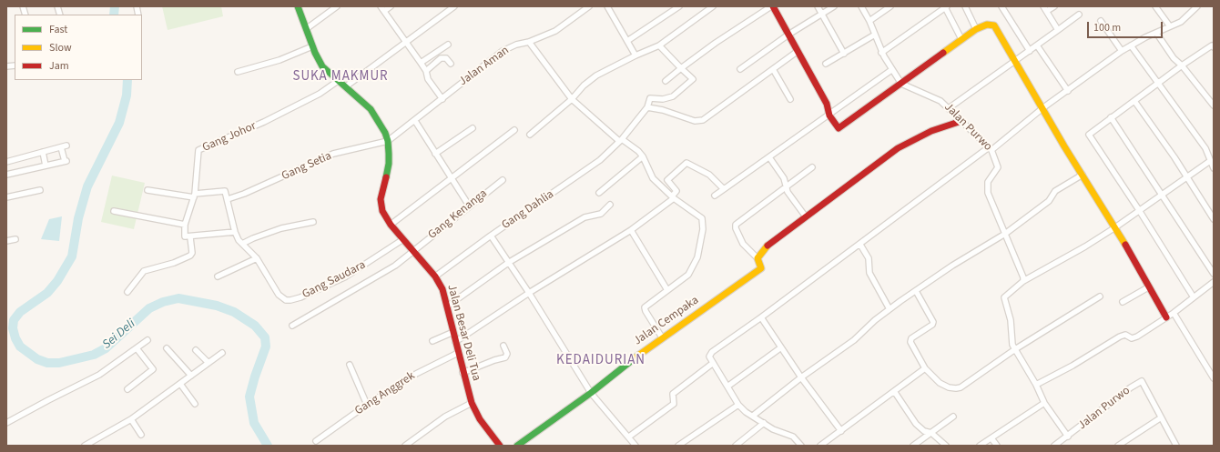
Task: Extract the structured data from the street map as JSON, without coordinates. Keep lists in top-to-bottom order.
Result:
{
  "streets": {
    "street": [
      "Jalan Aman",
      "Jalan Purwo",
      "Gang Johor",
      "Gang Setia",
      "Gang Dahlia",
      "Gang Kenanga",
      "Gang Saudara",
      "Jalan Cempaka",
      "Jalan Besar Deli Tua",
      "Gang Anggrek"
    ]
  },
  "crossings": [
    ["Jalan Aman", "Gang Setia"],
    ["Jalan Aman", "Jalan Besar Deli Tua"],
    ["Gang Johor", "Jalan Besar Deli Tua"],
    ["Gang Setia", "Gang Saudara"],
    ["Gang Setia", "Jalan Besar Deli Tua"],
    ["Gang Dahlia", "Jalan Besar Deli Tua"],
    ["Gang Kenanga", "Jalan Besar Deli Tua"],
    ["Gang Saudara", "Jalan Besar Deli Tua"],
    ["Jalan Besar Deli Tua", "Gang Anggrek"]
  ],
  "districts": ["SUKA MAKMUR", "KEDAIDURIAN"],
  "water": ["Sei Deli"],
  "legend": ["Fast", "Slow", "Jam"],
  "scale_bar": "100 m"
}
